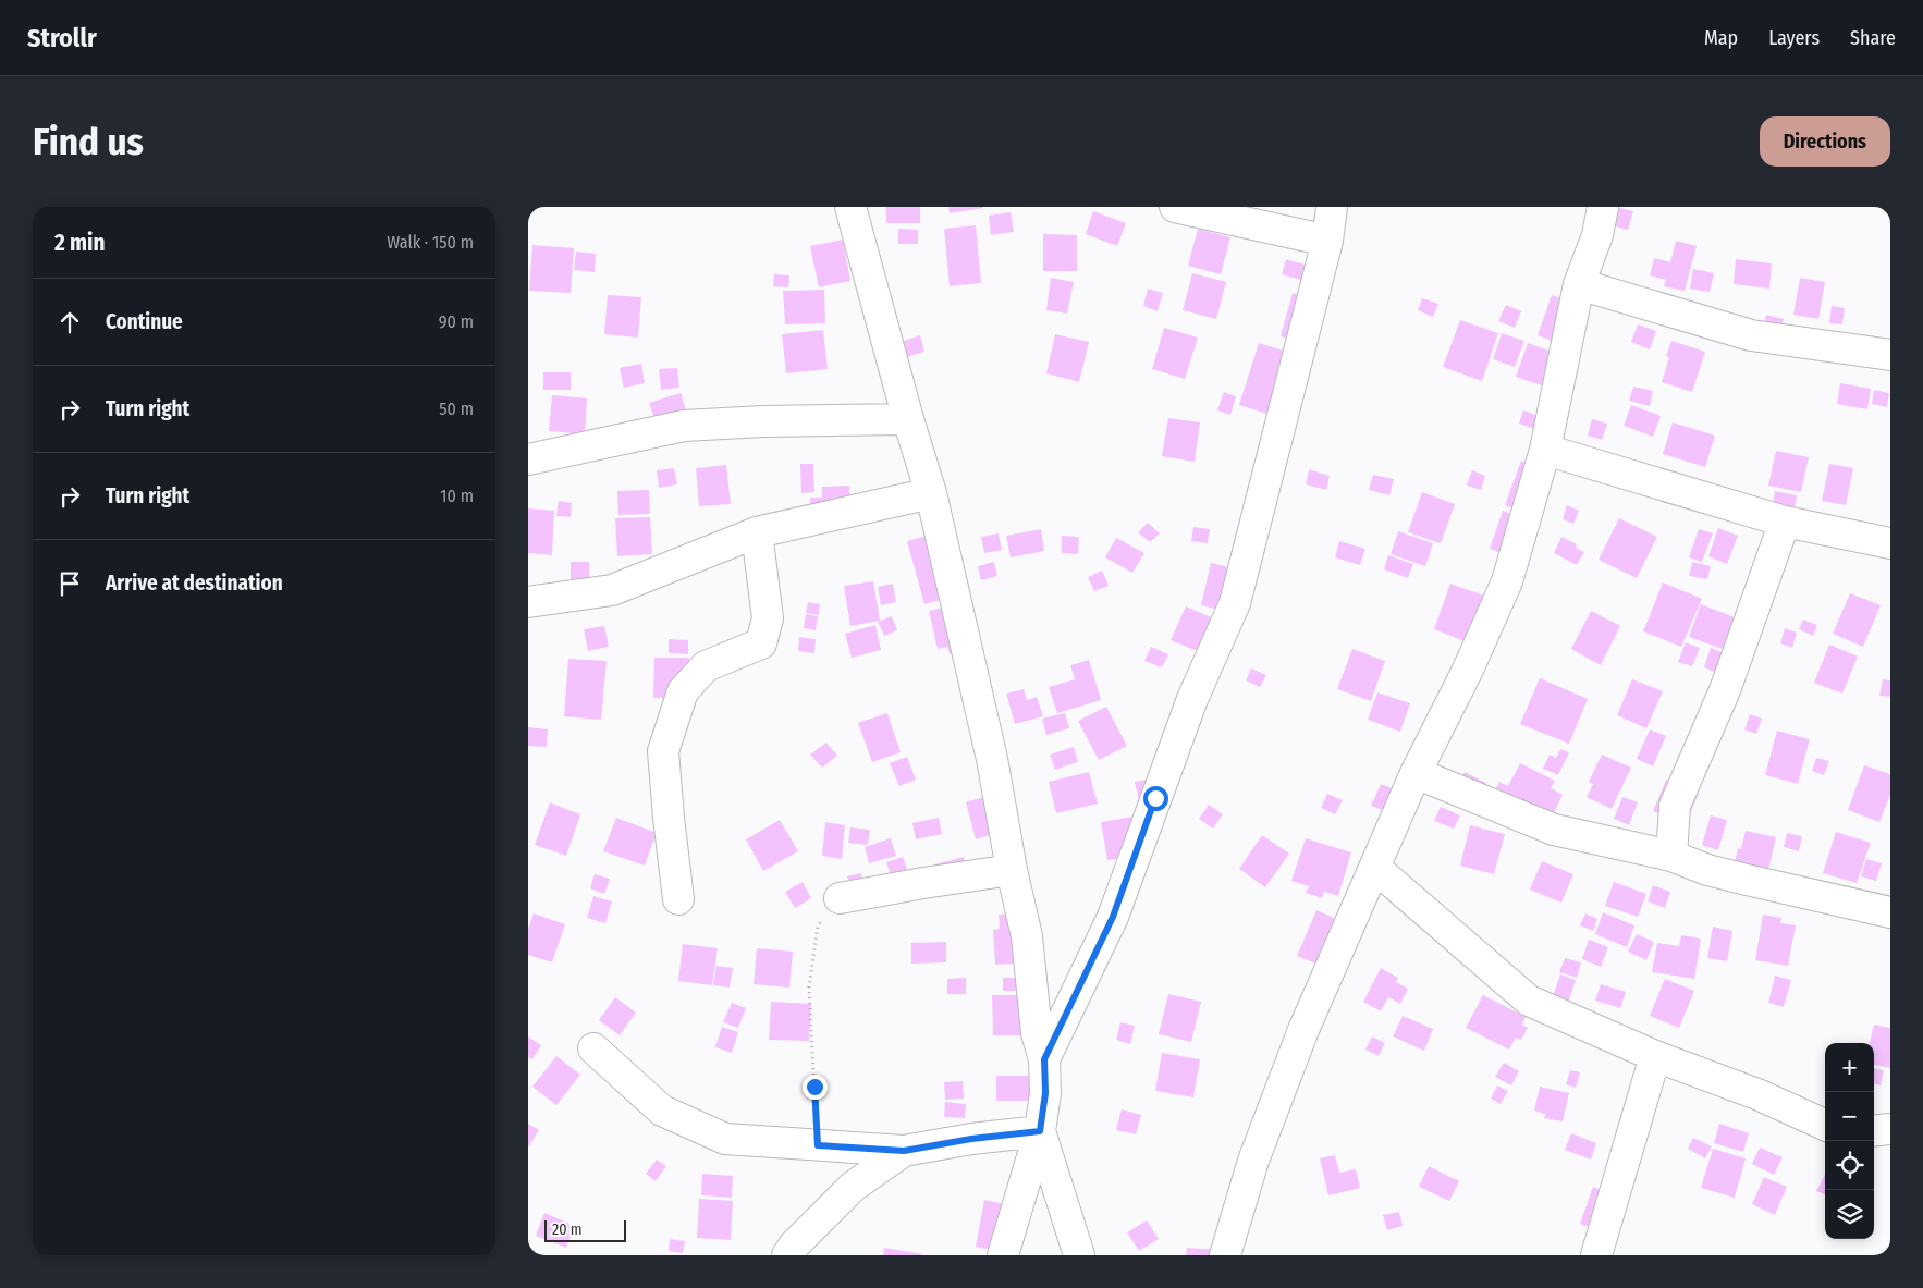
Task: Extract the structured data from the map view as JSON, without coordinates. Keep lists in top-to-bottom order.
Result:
{
  "scale_bar": "20 m",
  "page": {
    "header": "Strollr",
    "nav": ["Map", "Layers", "Share"],
    "buttons": "Directions",
    "title": "Find us",
    "heading": ["2 min", "Walk · 150 m"],
    "list": [
      ["Continue", "90 m"],
      ["Turn right", "50 m"],
      ["Turn right", "10 m"],
      "Arrive at destination"
    ],
    "map_buttons": ["+", "−"],
    "scale": "20 m"
  }
}
